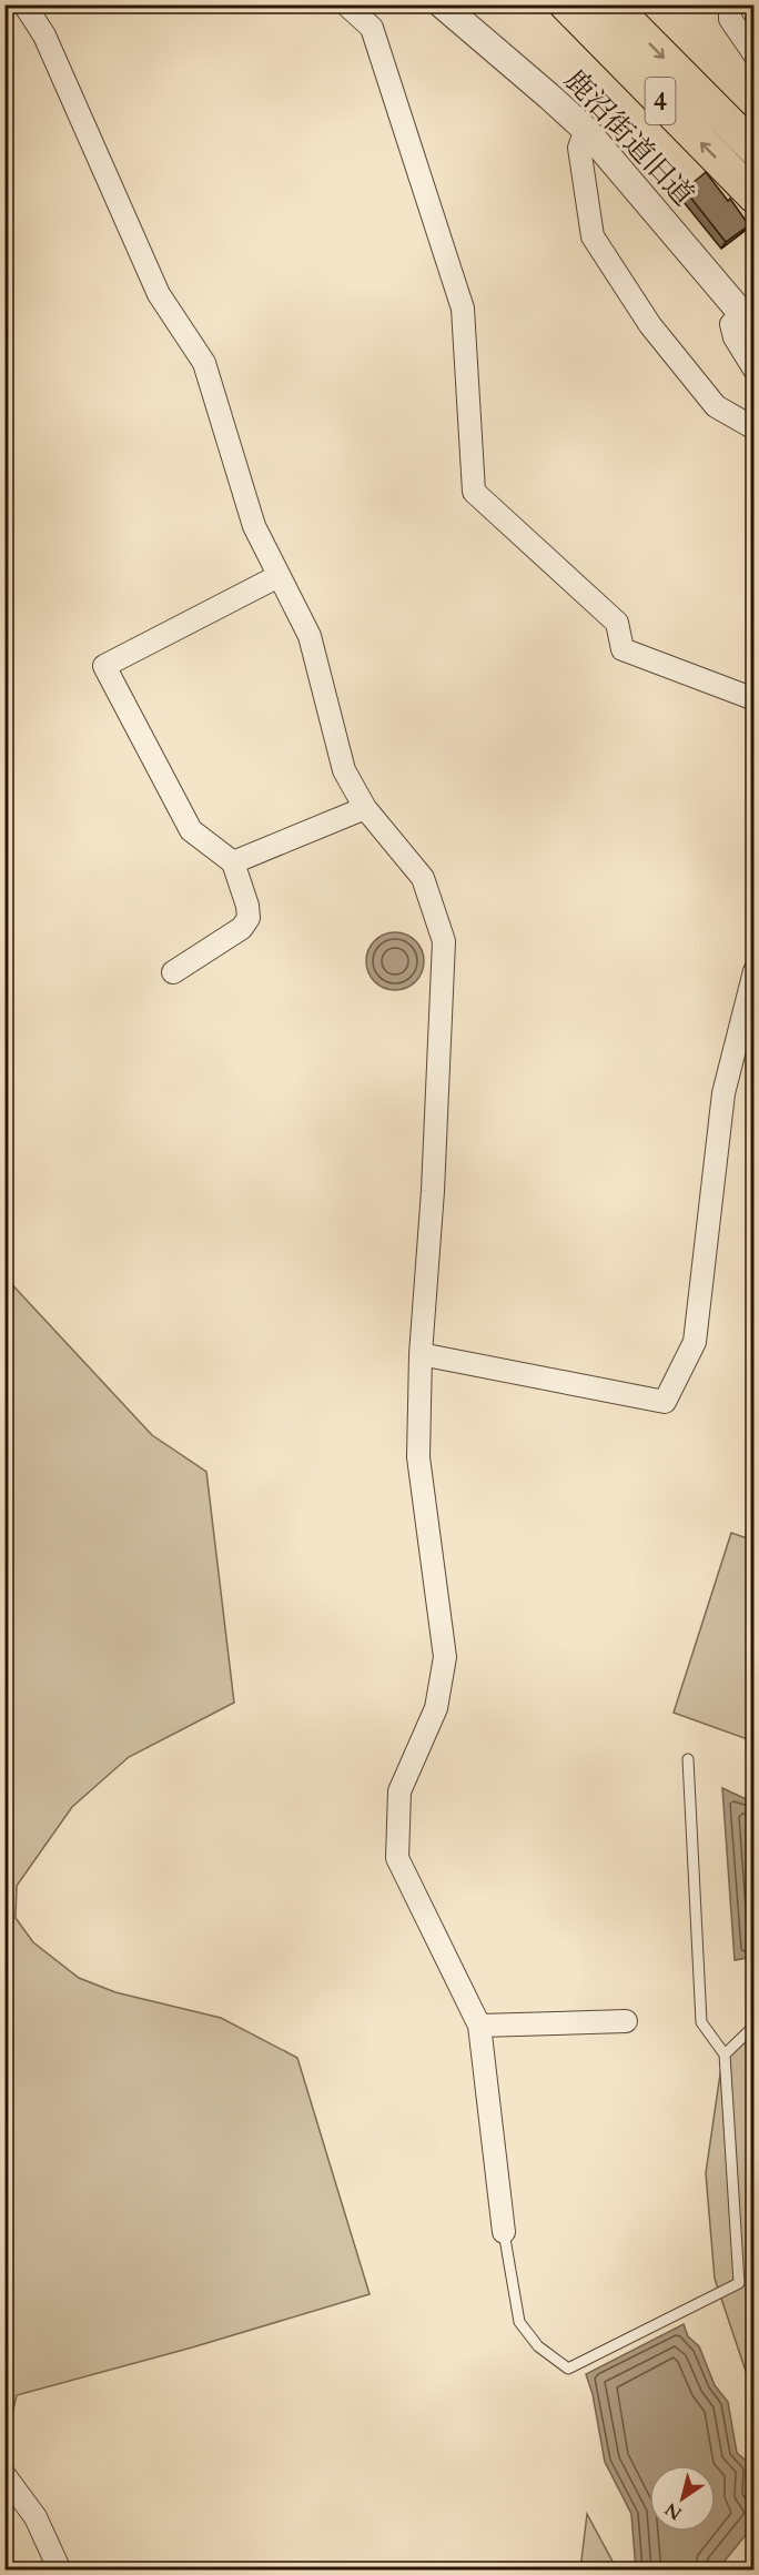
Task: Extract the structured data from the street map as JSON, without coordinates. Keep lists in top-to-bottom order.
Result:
{
  "streets": {
    "main road": ["4"],
    "street": ["鹿沼街道旧道"]
  },
  "north": "bottom left"
}
